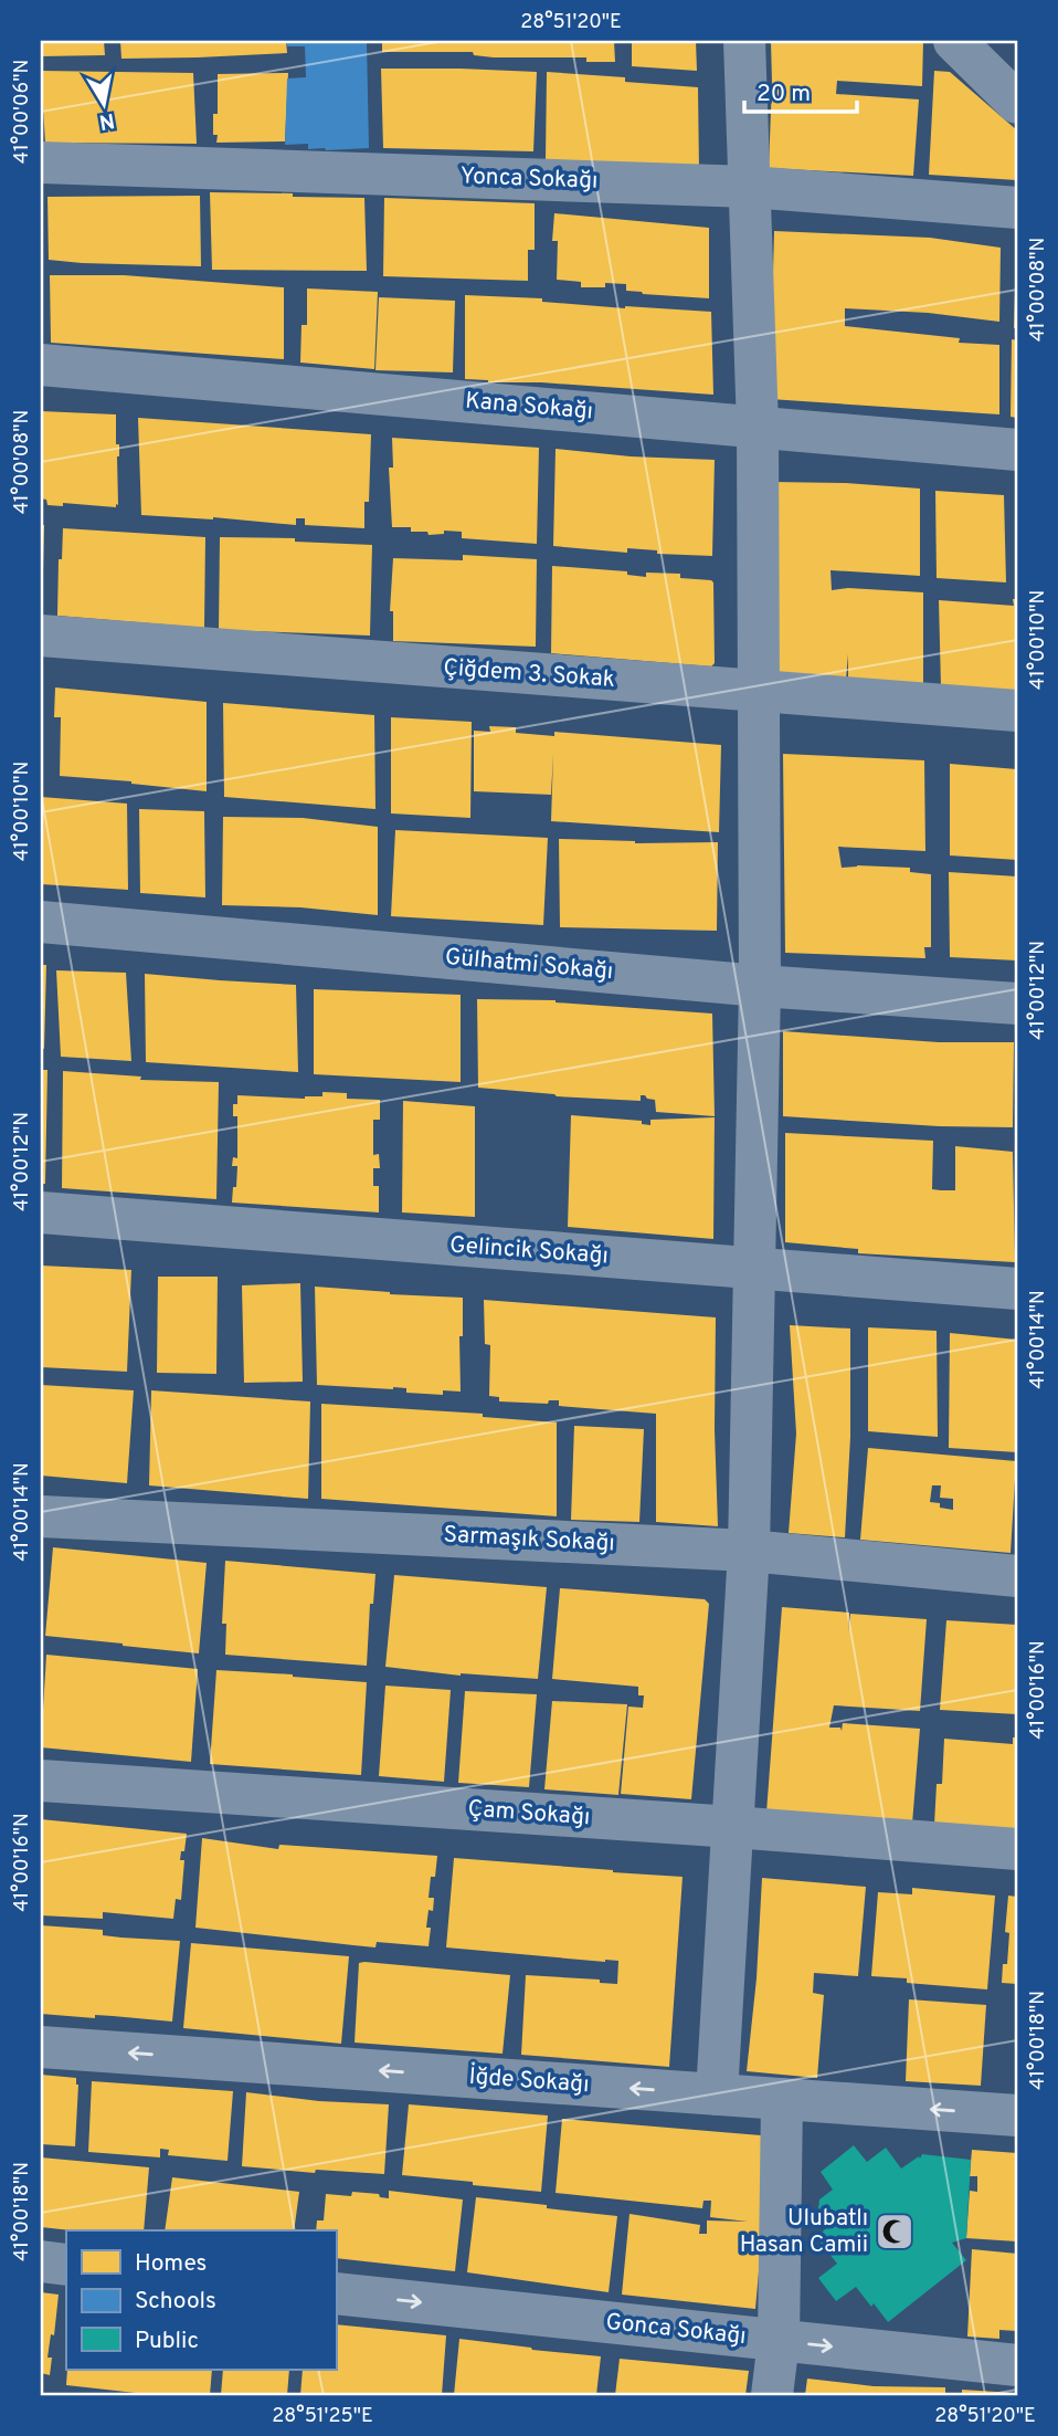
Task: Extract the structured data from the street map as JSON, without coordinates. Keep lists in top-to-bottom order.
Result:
{
  "streets": {
    "street": [
      "Yonca Sokağı",
      "Kana Sokağı",
      "Çiğdem 3. Sokak",
      "Gülhatmi Sokağı",
      "Gelincik Sokağı",
      "Sarmaşık Sokağı",
      "Çam Sokağı",
      "İğde Sokağı",
      "Gonca Sokağı"
    ]
  },
  "one_way": ["İğde Sokağı", "Gonca Sokağı"],
  "places": {
    "mosque": ["Ulubatlı Hasan Camii"]
  },
  "legend": ["Homes", "Schools", "Public"],
  "scale_bar": "20 m",
  "north": "bottom",
  "coordinates": [
    "28°51'20\"E",
    "41°00'06\"N",
    "41°00'08\"N",
    "41°00'10\"N",
    "41°00'12\"N",
    "41°00'14\"N",
    "41°00'16\"N",
    "41°00'18\"N",
    "28°51'25\"E"
  ]
}
